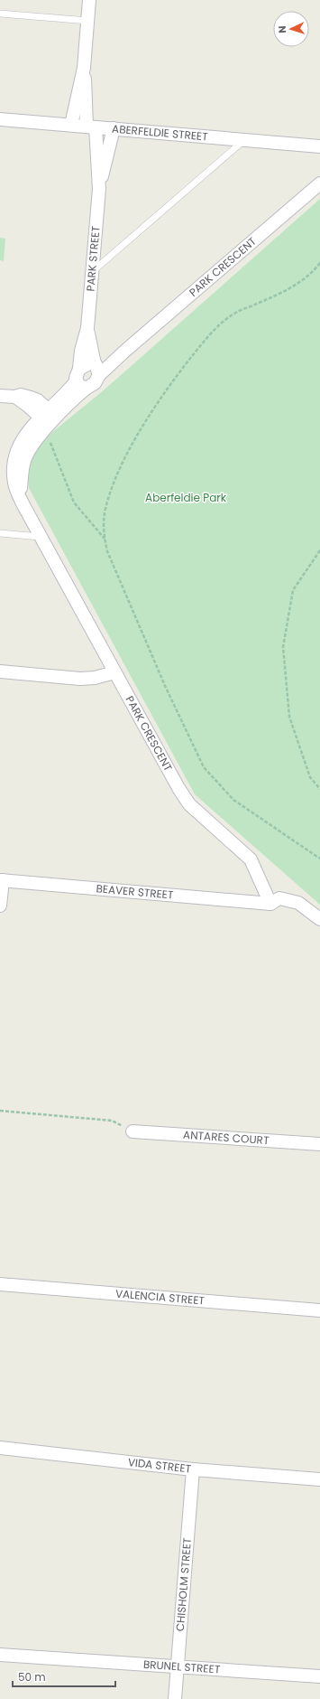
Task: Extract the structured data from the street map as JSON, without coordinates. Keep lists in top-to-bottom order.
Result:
{
  "streets": {
    "street": [
      "ABERFELDIE STREET",
      "PARK STREET",
      "PARK CRESCENT",
      "BEAVER STREET",
      "ANTARES COURT",
      "VALENCIA STREET",
      "VIDA STREET",
      "CHISHOLM STREET",
      "BRUNEL STREET"
    ]
  },
  "crossings": [
    ["ABERFELDIE STREET", "PARK STREET"],
    ["PARK STREET", "PARK CRESCENT"],
    ["PARK CRESCENT", "BEAVER STREET"],
    ["VIDA STREET", "CHISHOLM STREET"],
    ["CHISHOLM STREET", "BRUNEL STREET"]
  ],
  "parks": ["Aberfeldie Park"],
  "scale_bar": "50 m",
  "north": "left"
}
